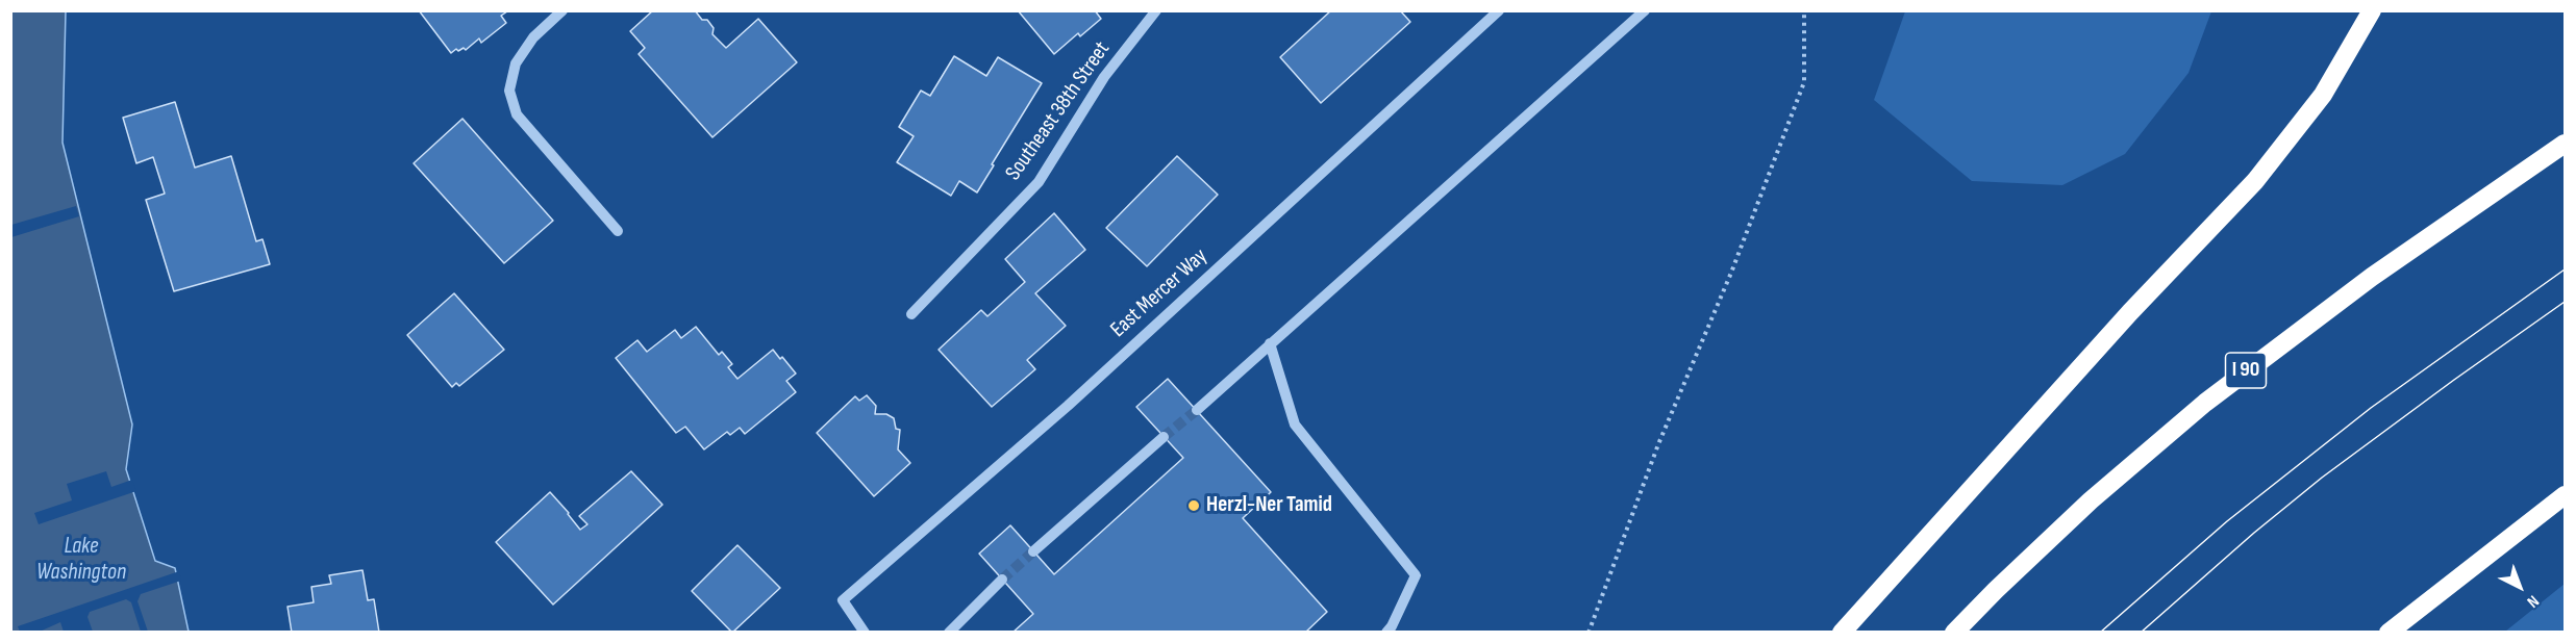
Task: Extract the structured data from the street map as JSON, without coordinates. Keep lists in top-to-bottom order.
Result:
{
  "streets": {
    "highway": ["I 90"],
    "street": ["Southeast 38th Street", "East Mercer Way"]
  },
  "water": ["Lake Washington"],
  "places": ["Herzl-Ner Tamid"],
  "north": "bottom right"
}
